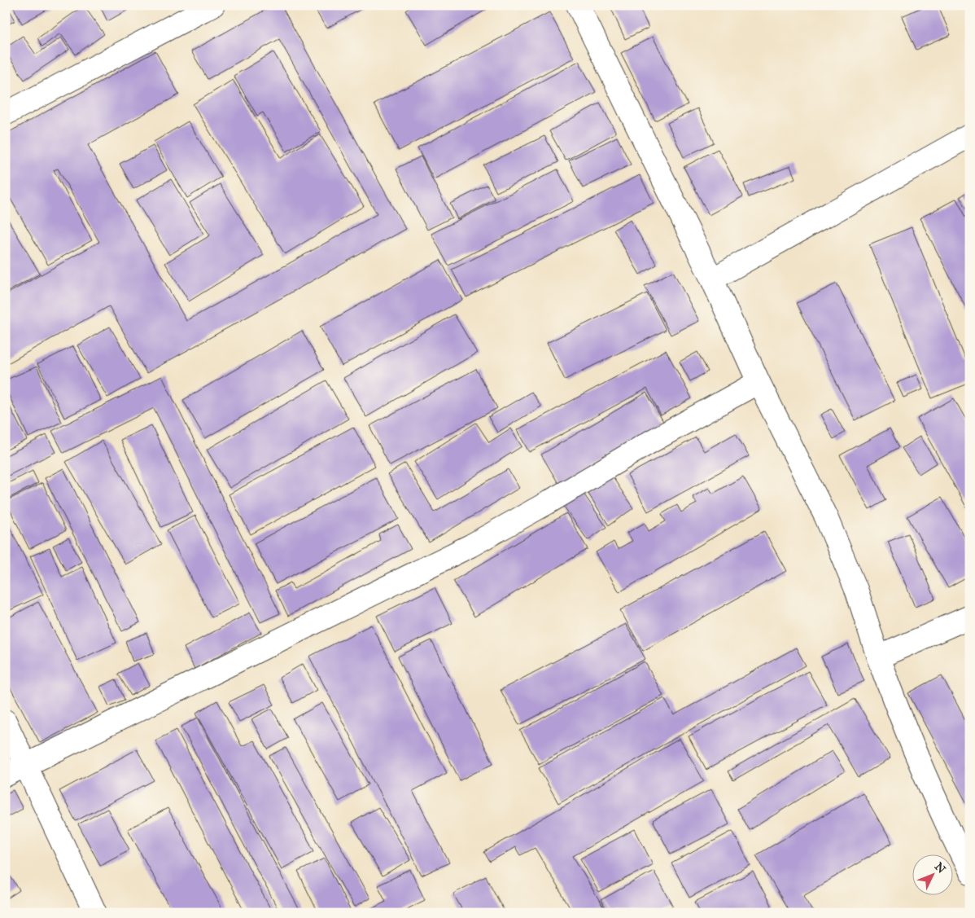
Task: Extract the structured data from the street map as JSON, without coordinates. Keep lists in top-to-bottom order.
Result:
{
  "north": "top right"
}
